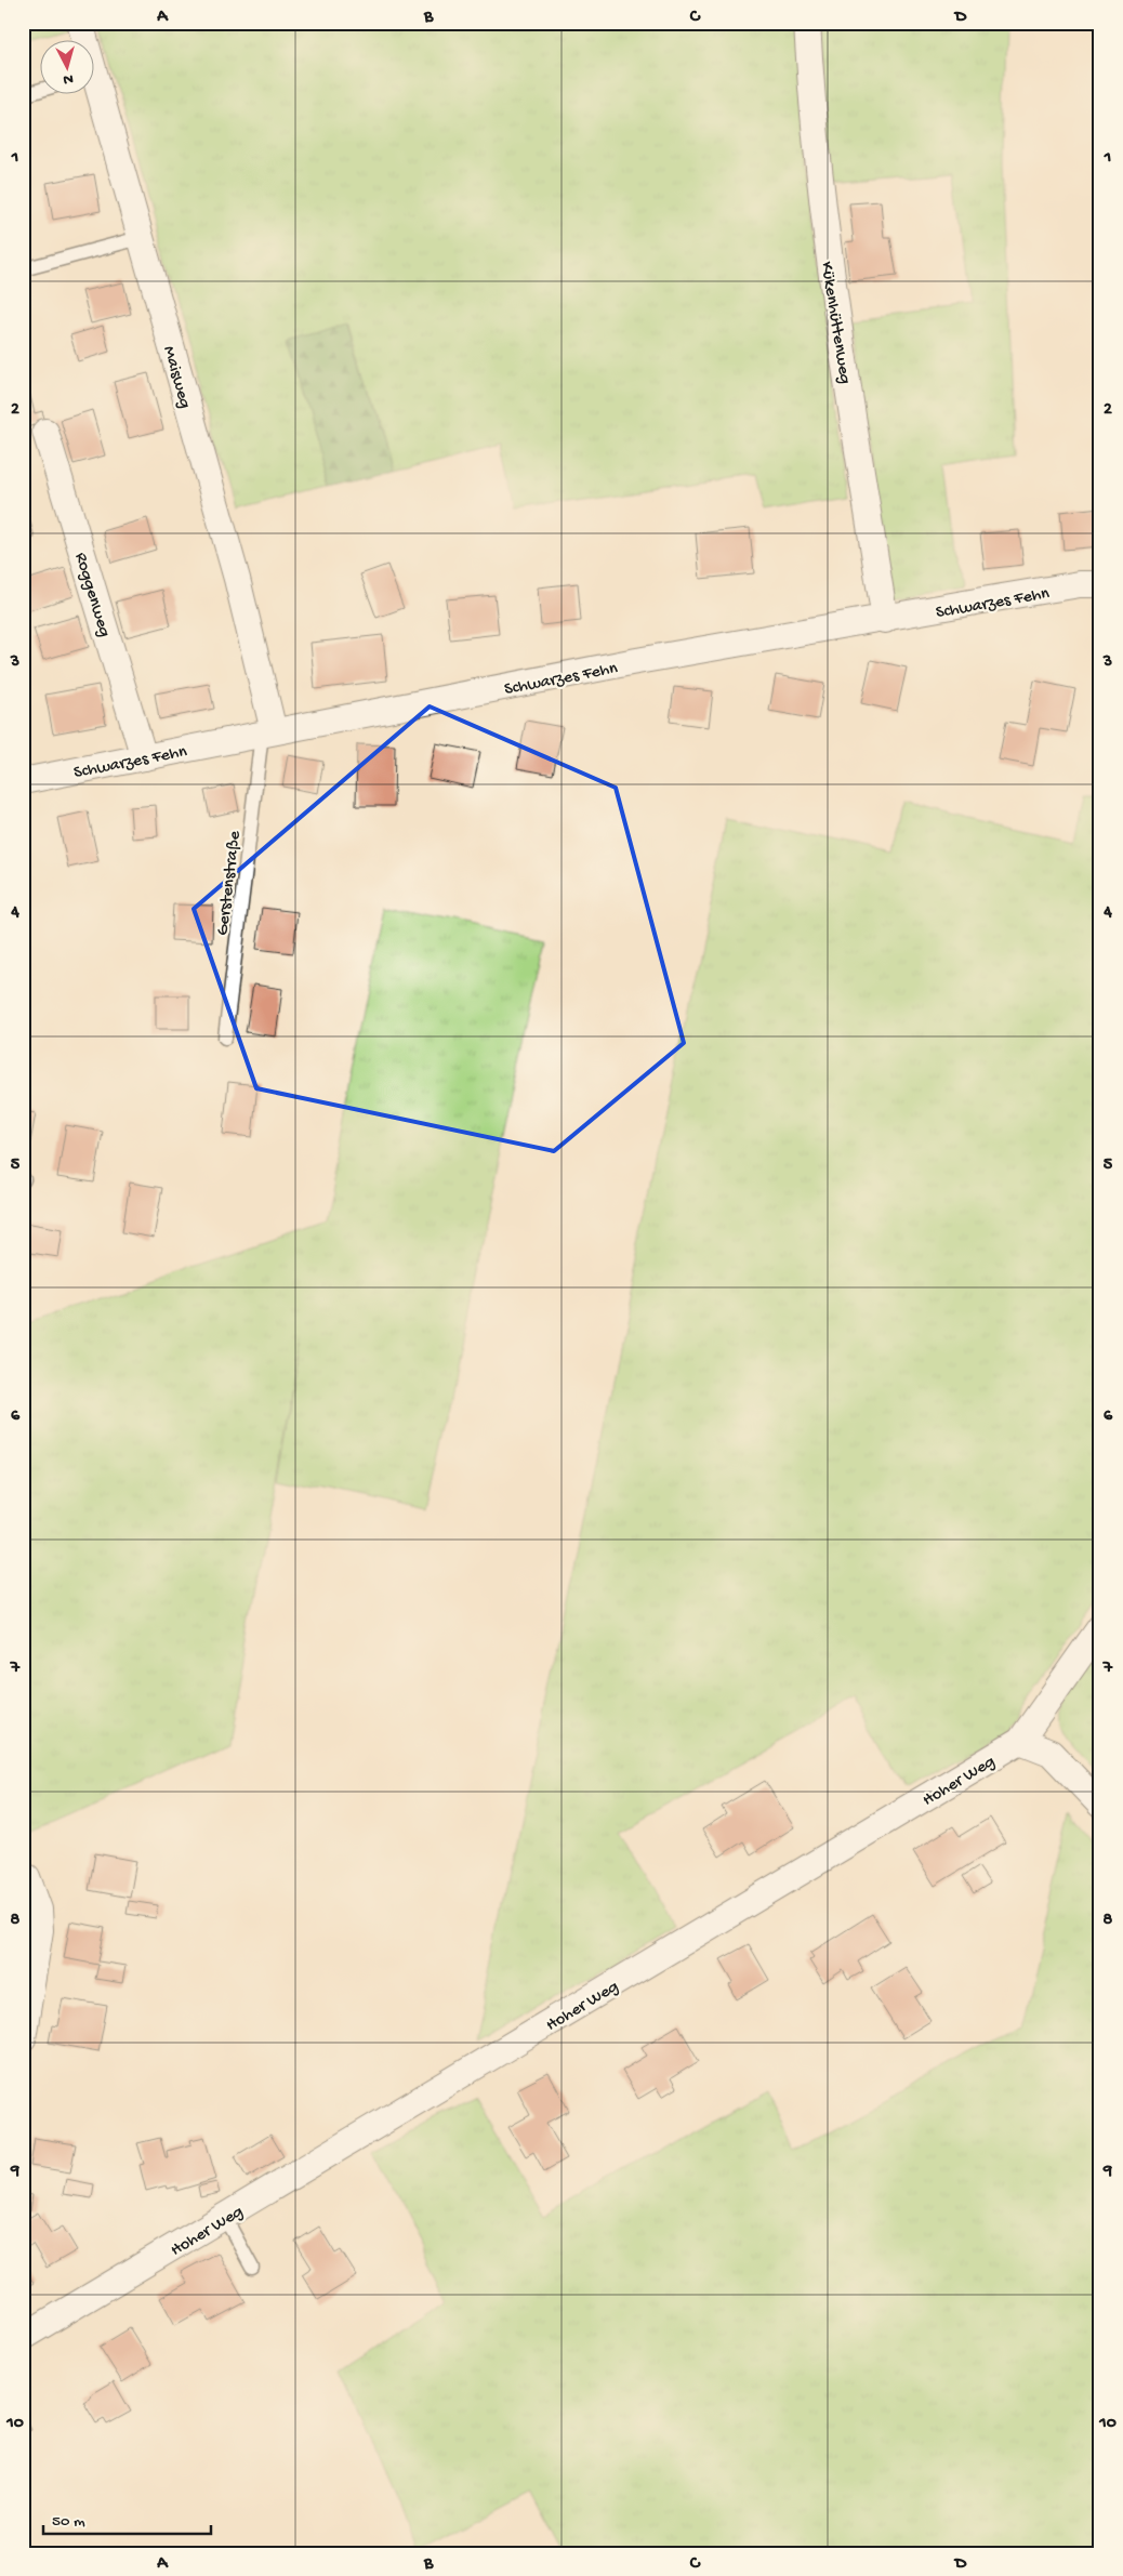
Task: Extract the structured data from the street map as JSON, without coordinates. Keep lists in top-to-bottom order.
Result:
{
  "streets": {
    "street": [
      "Kükenhüttenweg",
      "Maisweg",
      "Roggenweg",
      "Schwarzes Fehn",
      "Hoher Weg"
    ],
    "lane": ["Gerstenstraße"]
  },
  "crossings": [
    ["Kükenhüttenweg", "Schwarzes Fehn"],
    ["Maisweg", "Schwarzes Fehn"],
    ["Maisweg", "Gerstenstraße"],
    ["Roggenweg", "Schwarzes Fehn"],
    ["Schwarzes Fehn", "Gerstenstraße"]
  ],
  "scale_bar": "50 m",
  "north": "bottom",
  "grid": {
    "columns": [
      "A",
      "B",
      "C",
      "D"
    ],
    "rows": [
      "1",
      "2",
      "3",
      "4",
      "5",
      "6",
      "7",
      "8",
      "9",
      "10"
    ]
  }
}
